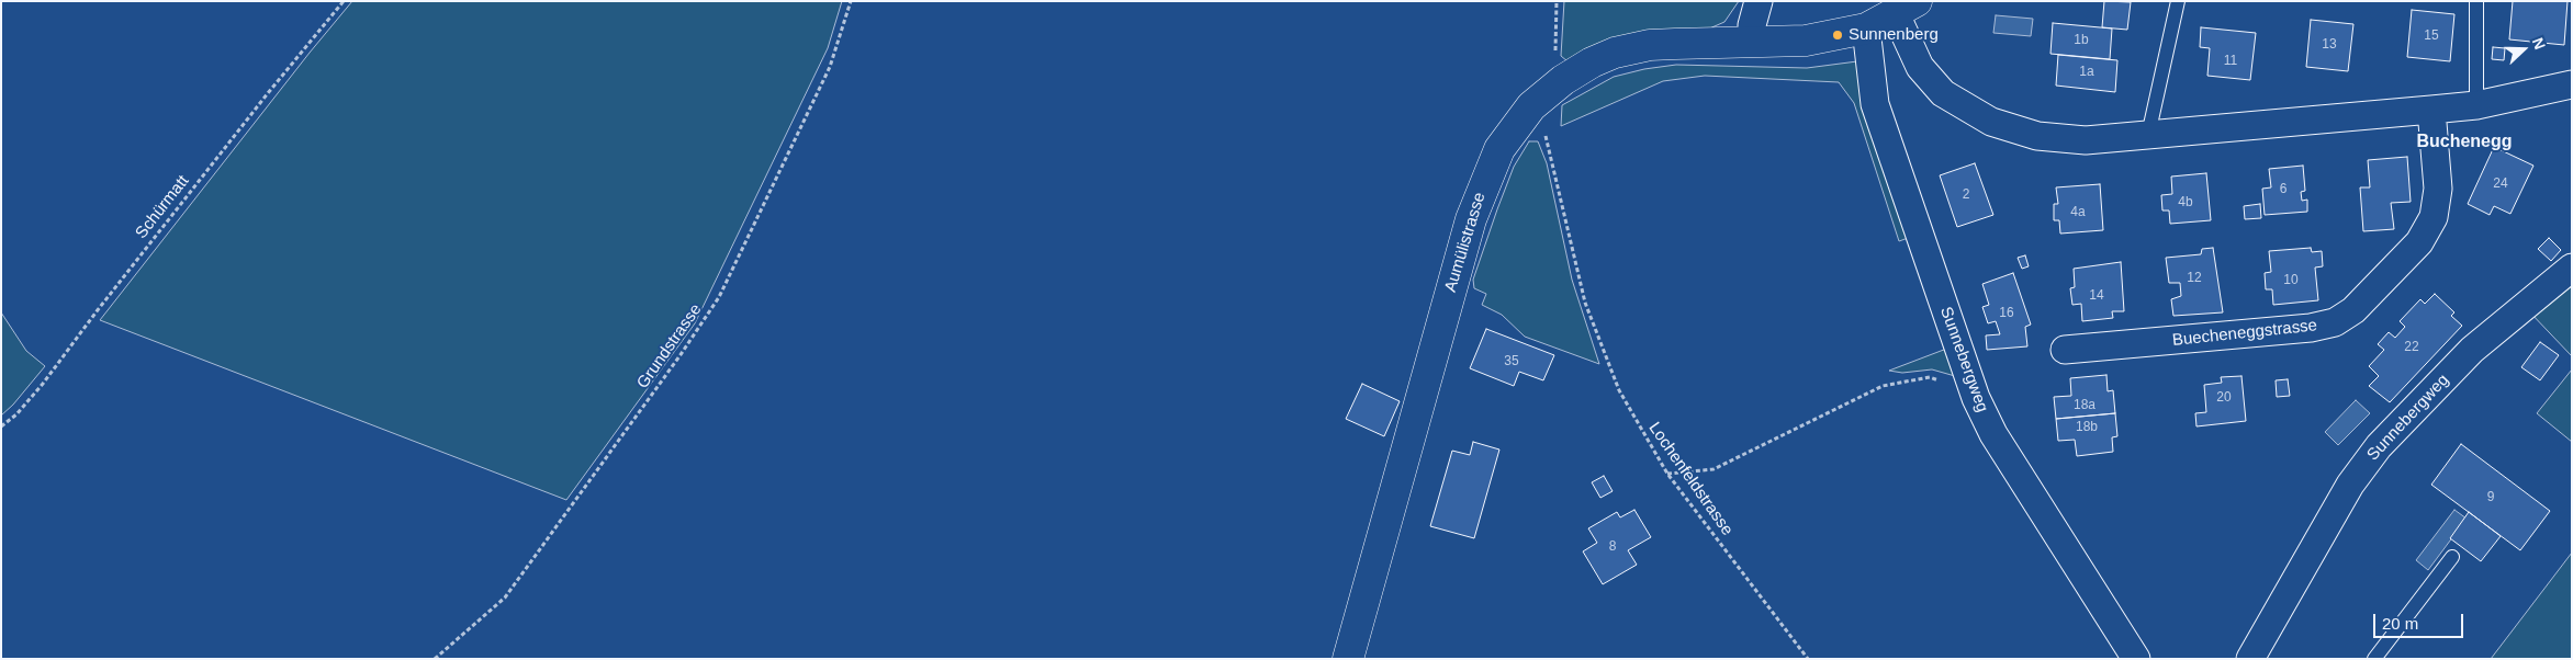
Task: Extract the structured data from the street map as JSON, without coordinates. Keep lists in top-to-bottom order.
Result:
{
  "streets": {
    "main road": ["Aumülistrasse"],
    "street": ["Buecheneggstrasse", "Sunnebergweg"],
    "path": ["Schürmatt", "Grundstrasse", "Lochenfeldstrasse"]
  },
  "crossings": [
    ["Aumülistrasse", "Sunnebergweg"],
    ["Aumülistrasse", "Lochenfeldstrasse"]
  ],
  "districts": ["Buchenegg"],
  "places": ["Sunnenberg"],
  "house_numbers": [
    "15",
    "1b",
    "13",
    "11",
    "1a",
    "24",
    "6",
    "2",
    "4b",
    "4a",
    "12",
    "10",
    "14",
    "16",
    "22",
    "35",
    "20",
    "18a",
    "18b",
    "9",
    "8"
  ],
  "scale_bar": "20 m",
  "north": "right"
}
